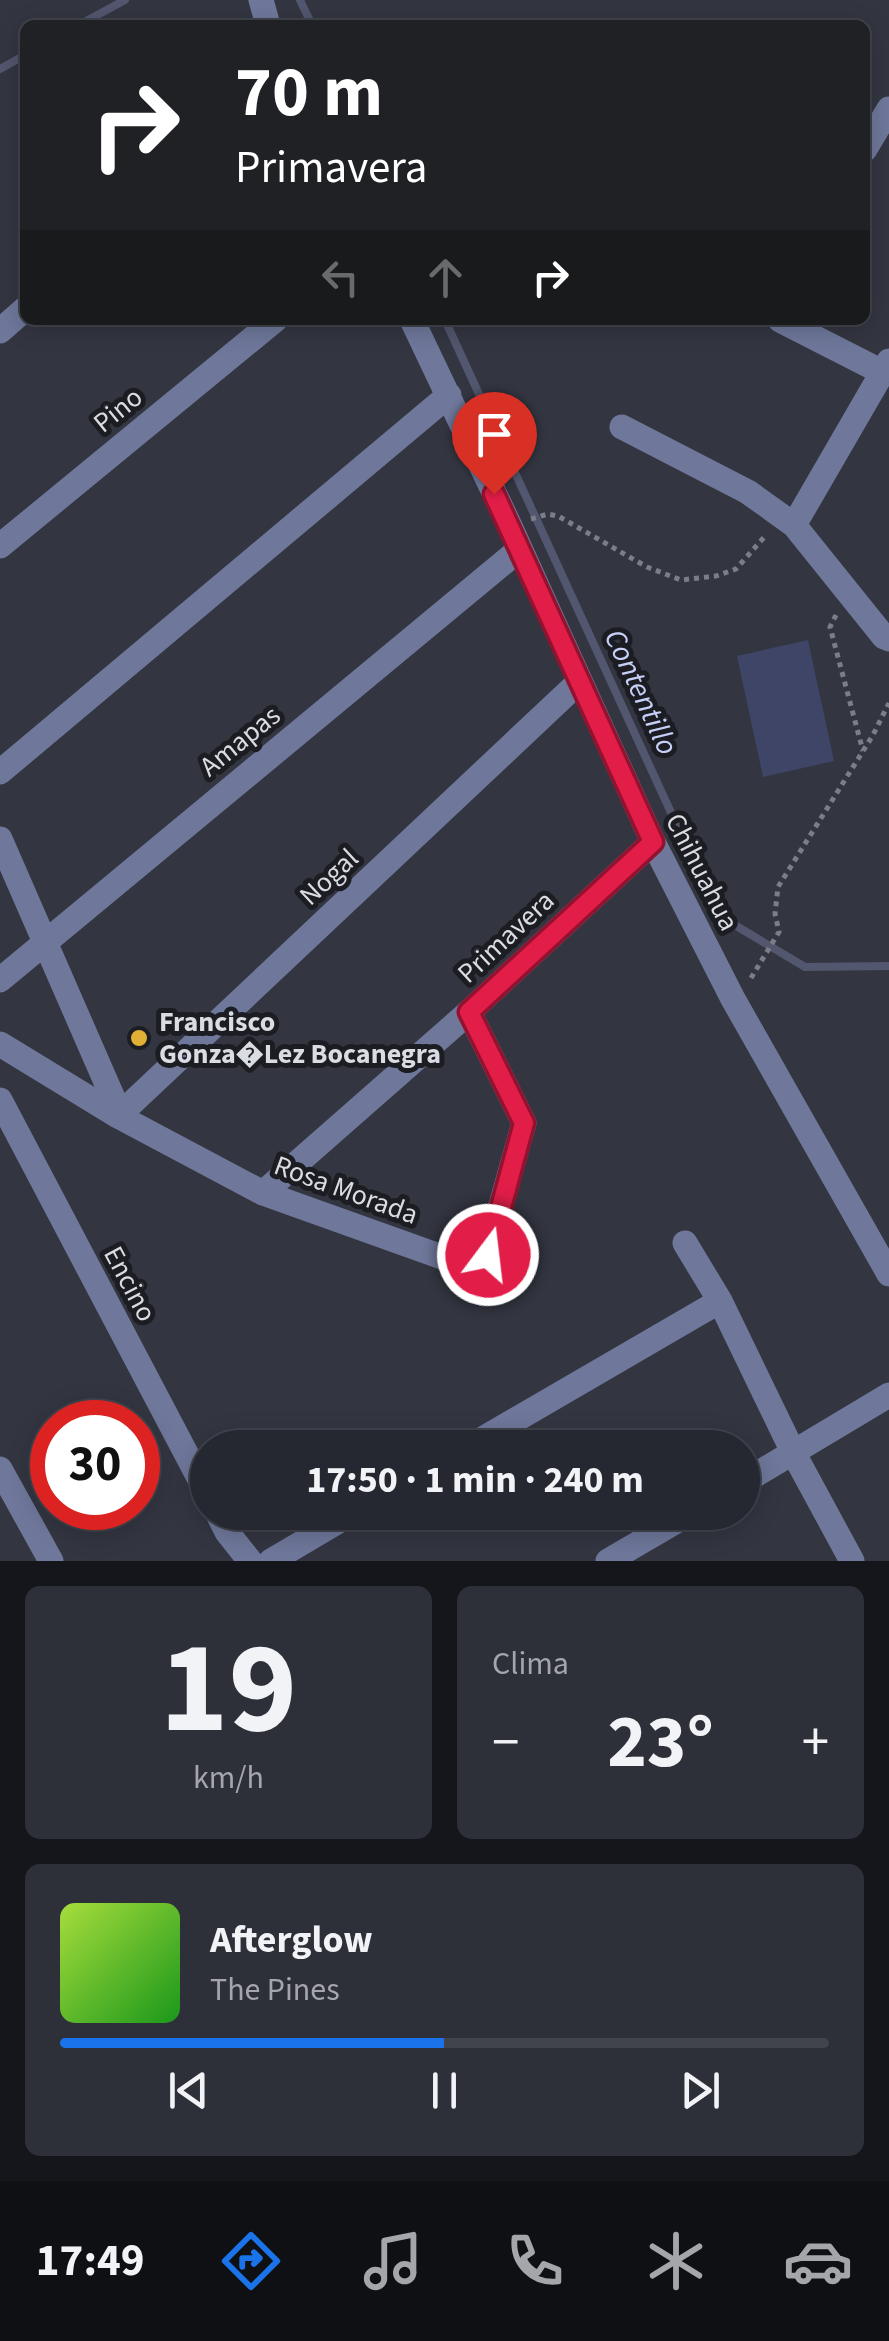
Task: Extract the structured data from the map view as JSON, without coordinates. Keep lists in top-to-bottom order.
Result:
{
  "streets": {
    "street": [
      "Pino",
      "Amapas",
      "Chihuahua",
      "Nogal",
      "Primavera",
      "Rosa Morada",
      "Encino"
    ]
  },
  "crossings": [
    ["Amapas", "Chihuahua"],
    ["Chihuahua", "Nogal"],
    ["Chihuahua", "Primavera"],
    ["Nogal", "Rosa Morada"],
    ["Primavera", "Rosa Morada"]
  ],
  "water": ["Contentillo"],
  "places": ["Francisco Gonza�Lez Bocanegra"],
  "page": {
    "turn": ["70 m", "Primavera"],
    "limit": "30",
    "trip": "17:50 · 1 min · 240 m",
    "tile": [
      ["19", "km/h"],
      "Clima"
    ],
    "heat": ["−", "23°", "+"],
    "song": ["Afterglow", "The Pines"],
    "tabs": "17:49"
  }
}
